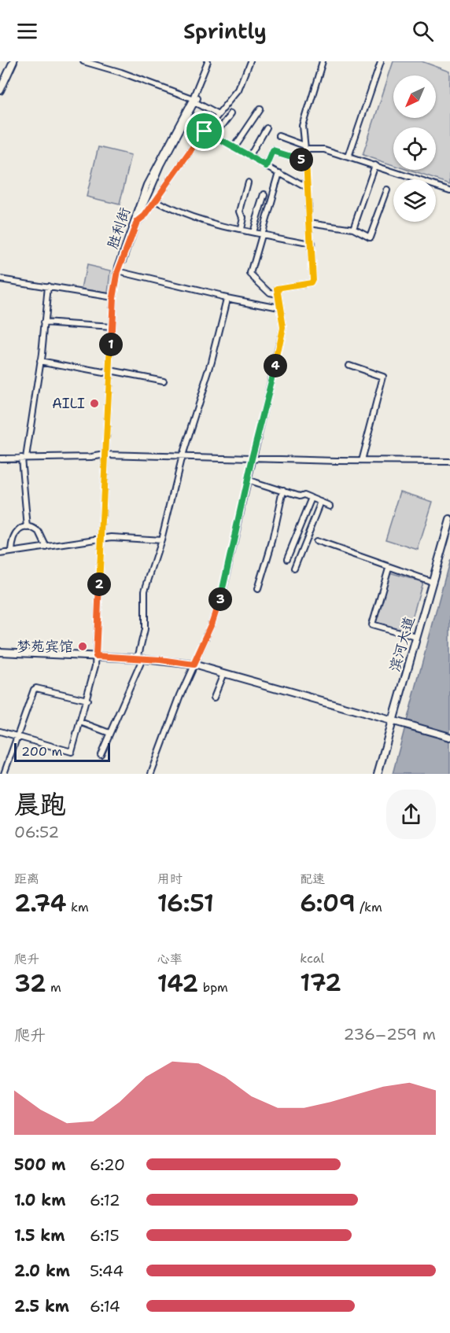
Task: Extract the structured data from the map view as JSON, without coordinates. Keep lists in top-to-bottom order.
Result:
{
  "streets": {
    "main road": ["滨河大道"],
    "street": ["胜利街"]
  },
  "places": ["AILI", "梦苑宾馆"],
  "scale_bar": "200 m",
  "north": "bottom left",
  "page": {
    "header": "Sprintly",
    "pins": [
      "5",
      "1",
      "4",
      "2",
      "3"
    ],
    "scale": "200 m",
    "heading": ["晨跑", "06:52"],
    "stats": [
      ["距离", "2.74 km"],
      ["用时", "16:51"],
      ["配速", "6:09 /km"],
      ["爬升", "32 m"],
      ["心率", "142 bpm"],
      ["kcal", "172"]
    ],
    "chart": ["爬升", "236–259 m"],
    "list": [
      {
        "name": "500 m",
        "note": "6:20"
      },
      {
        "name": "1.0 km",
        "note": "6:12"
      },
      {
        "name": "1.5 km",
        "note": "6:15"
      },
      {
        "name": "2.0 km",
        "note": "5:44"
      },
      {
        "name": "2.5 km",
        "note": "6:14"
      }
    ]
  }
}
